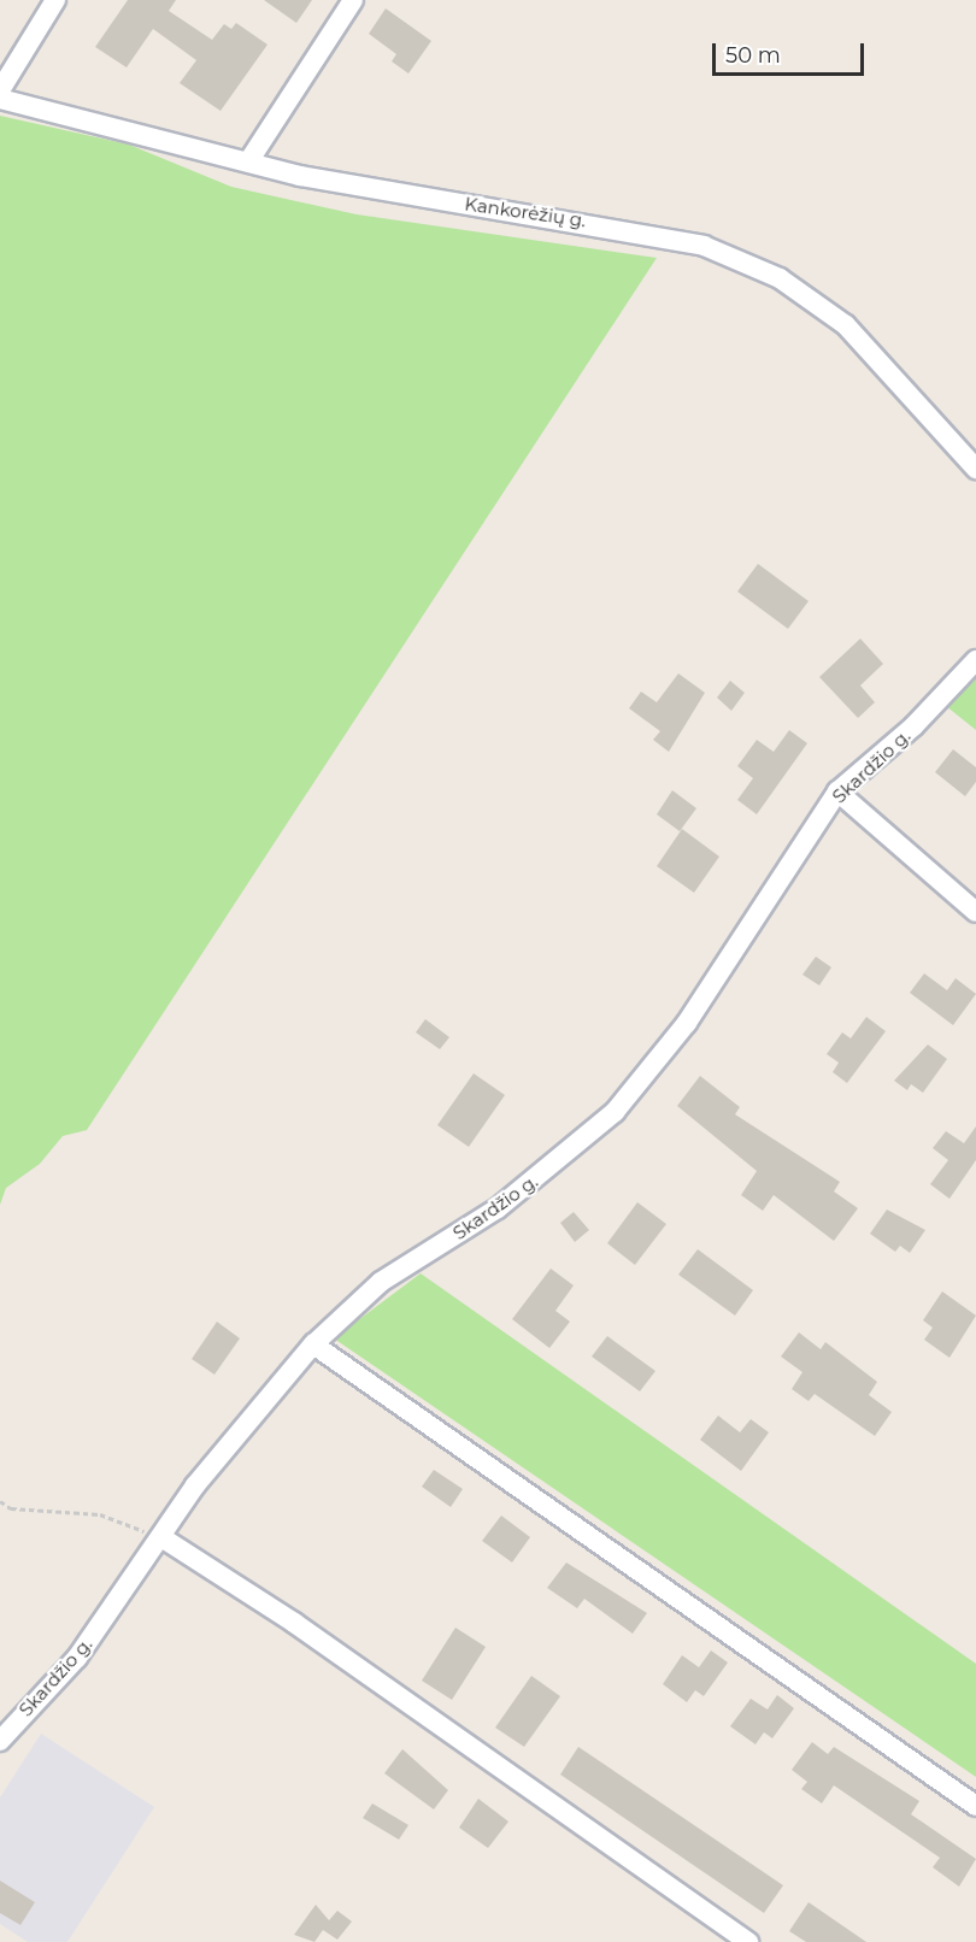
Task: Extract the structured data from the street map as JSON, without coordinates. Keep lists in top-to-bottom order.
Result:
{
  "streets": {
    "street": ["Kankorėžių g.", "Skardžio g."]
  },
  "scale_bar": "50 m"
}
